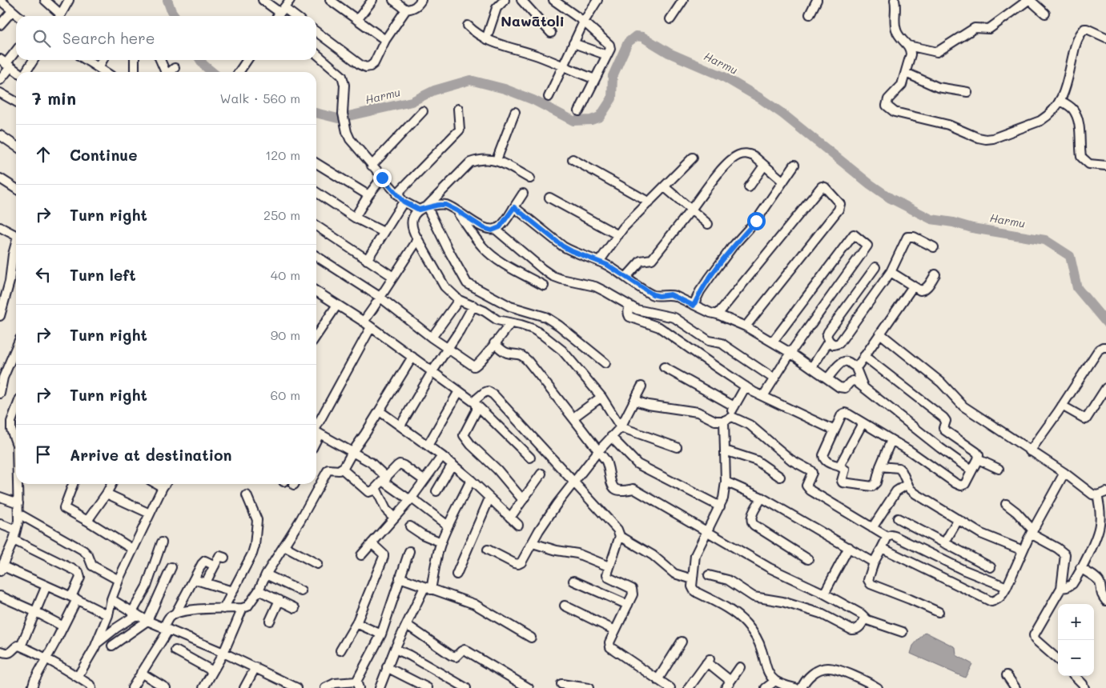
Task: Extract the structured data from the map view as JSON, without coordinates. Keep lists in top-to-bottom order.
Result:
{
  "districts": ["Nawātoli"],
  "water": ["Harmu"],
  "page": {
    "search": "Search here",
    "heading": ["7 min", "Walk · 560 m"],
    "list": [
      ["Continue", "120 m"],
      ["Turn right", "250 m"],
      ["Turn left", "40 m"],
      ["Turn right", "90 m"],
      ["Turn right", "60 m"],
      "Arrive at destination"
    ],
    "map_buttons": ["+", "−"]
  }
}
